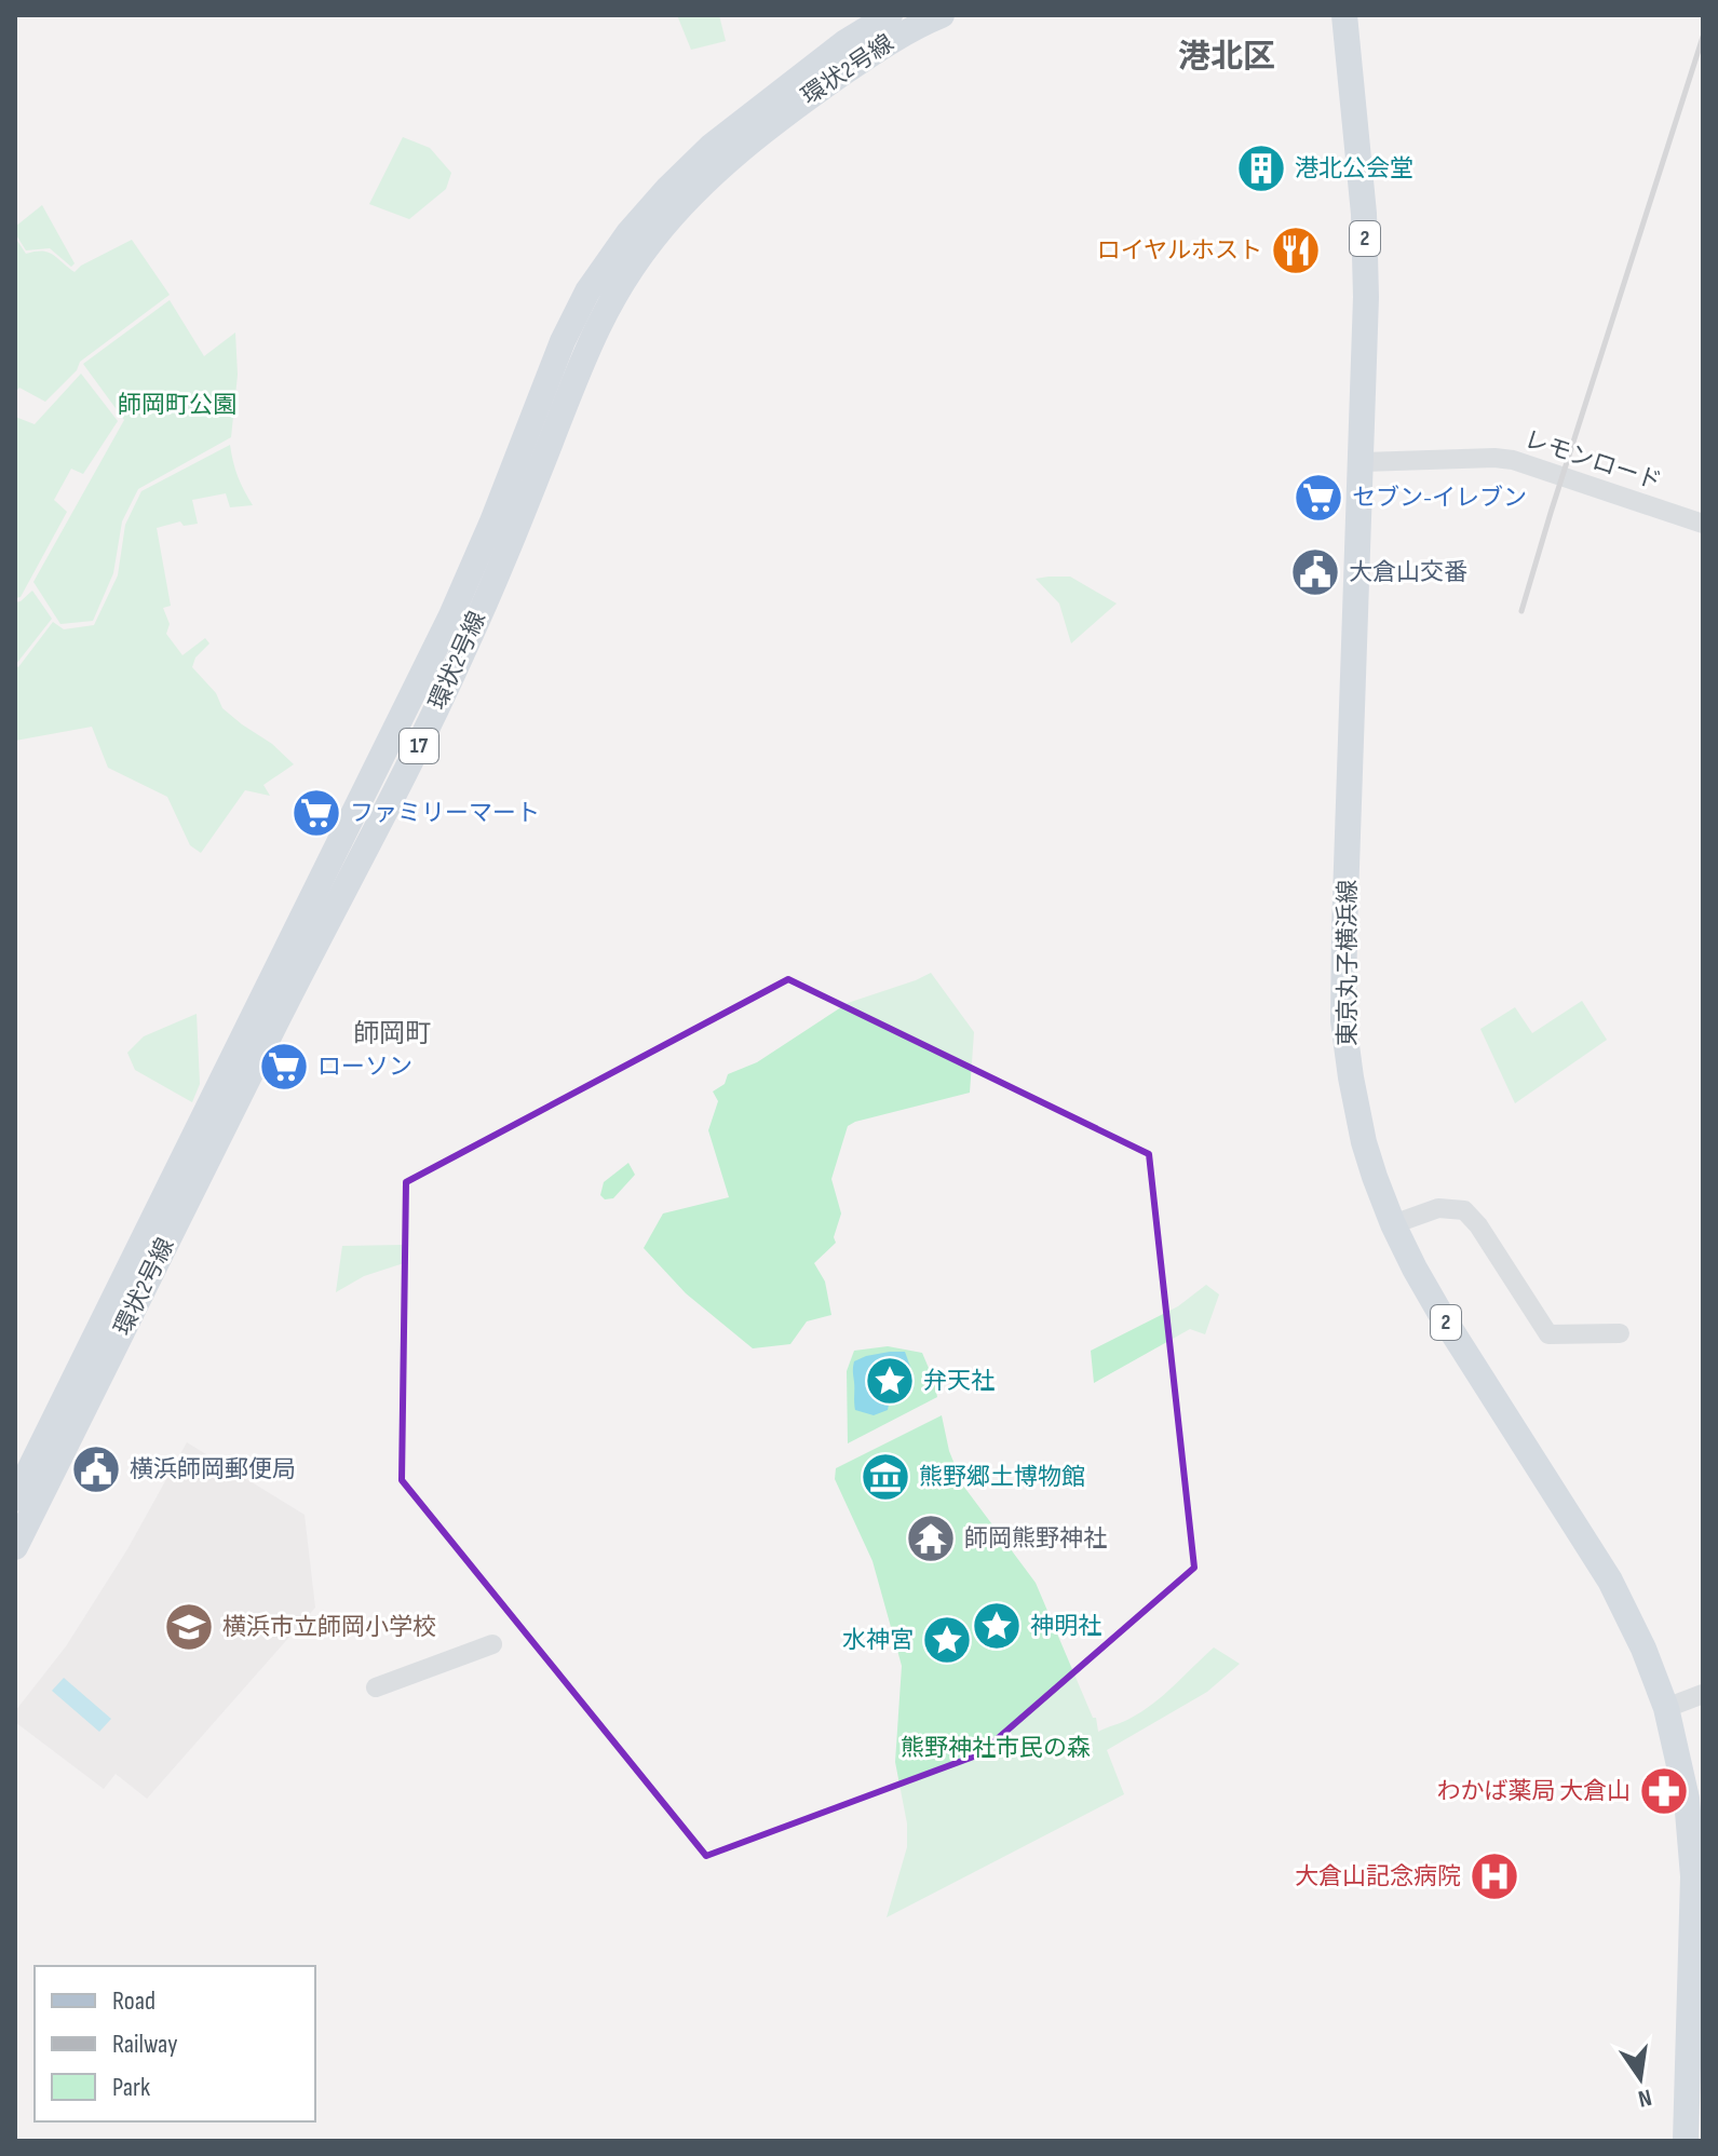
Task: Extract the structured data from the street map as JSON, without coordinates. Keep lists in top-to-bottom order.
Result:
{
  "streets": {
    "main road": [
      "環状2号線",
      "2",
      "17",
      "東京丸子横浜線"
    ],
    "street": ["レモンロード"]
  },
  "crossings": [
    ["レモンロード", "東京丸子横浜線"]
  ],
  "districts": ["港北区", "師岡町"],
  "parks": ["師岡町公園", "熊野神社市民の森"],
  "places": {
    "building": ["港北公会堂"],
    "restaurant": ["ロイヤルホスト"],
    "supermarket": ["セブン-イレブン", "ファミリーマート", "ローソン"],
    "public building": ["大倉山交番", "横浜師岡郵便局"],
    "place": ["弁天社", "神明社", "水神宮"],
    "museum": ["熊野郷土博物館"],
    "temple": ["師岡熊野神社"],
    "school or university": ["横浜市立師岡小学校"],
    "pharmacy": ["わかば薬局 大倉山"],
    "hospital": ["大倉山記念病院"]
  },
  "legend": ["Road", "Railway", "Park"],
  "north": "bottom"
}
